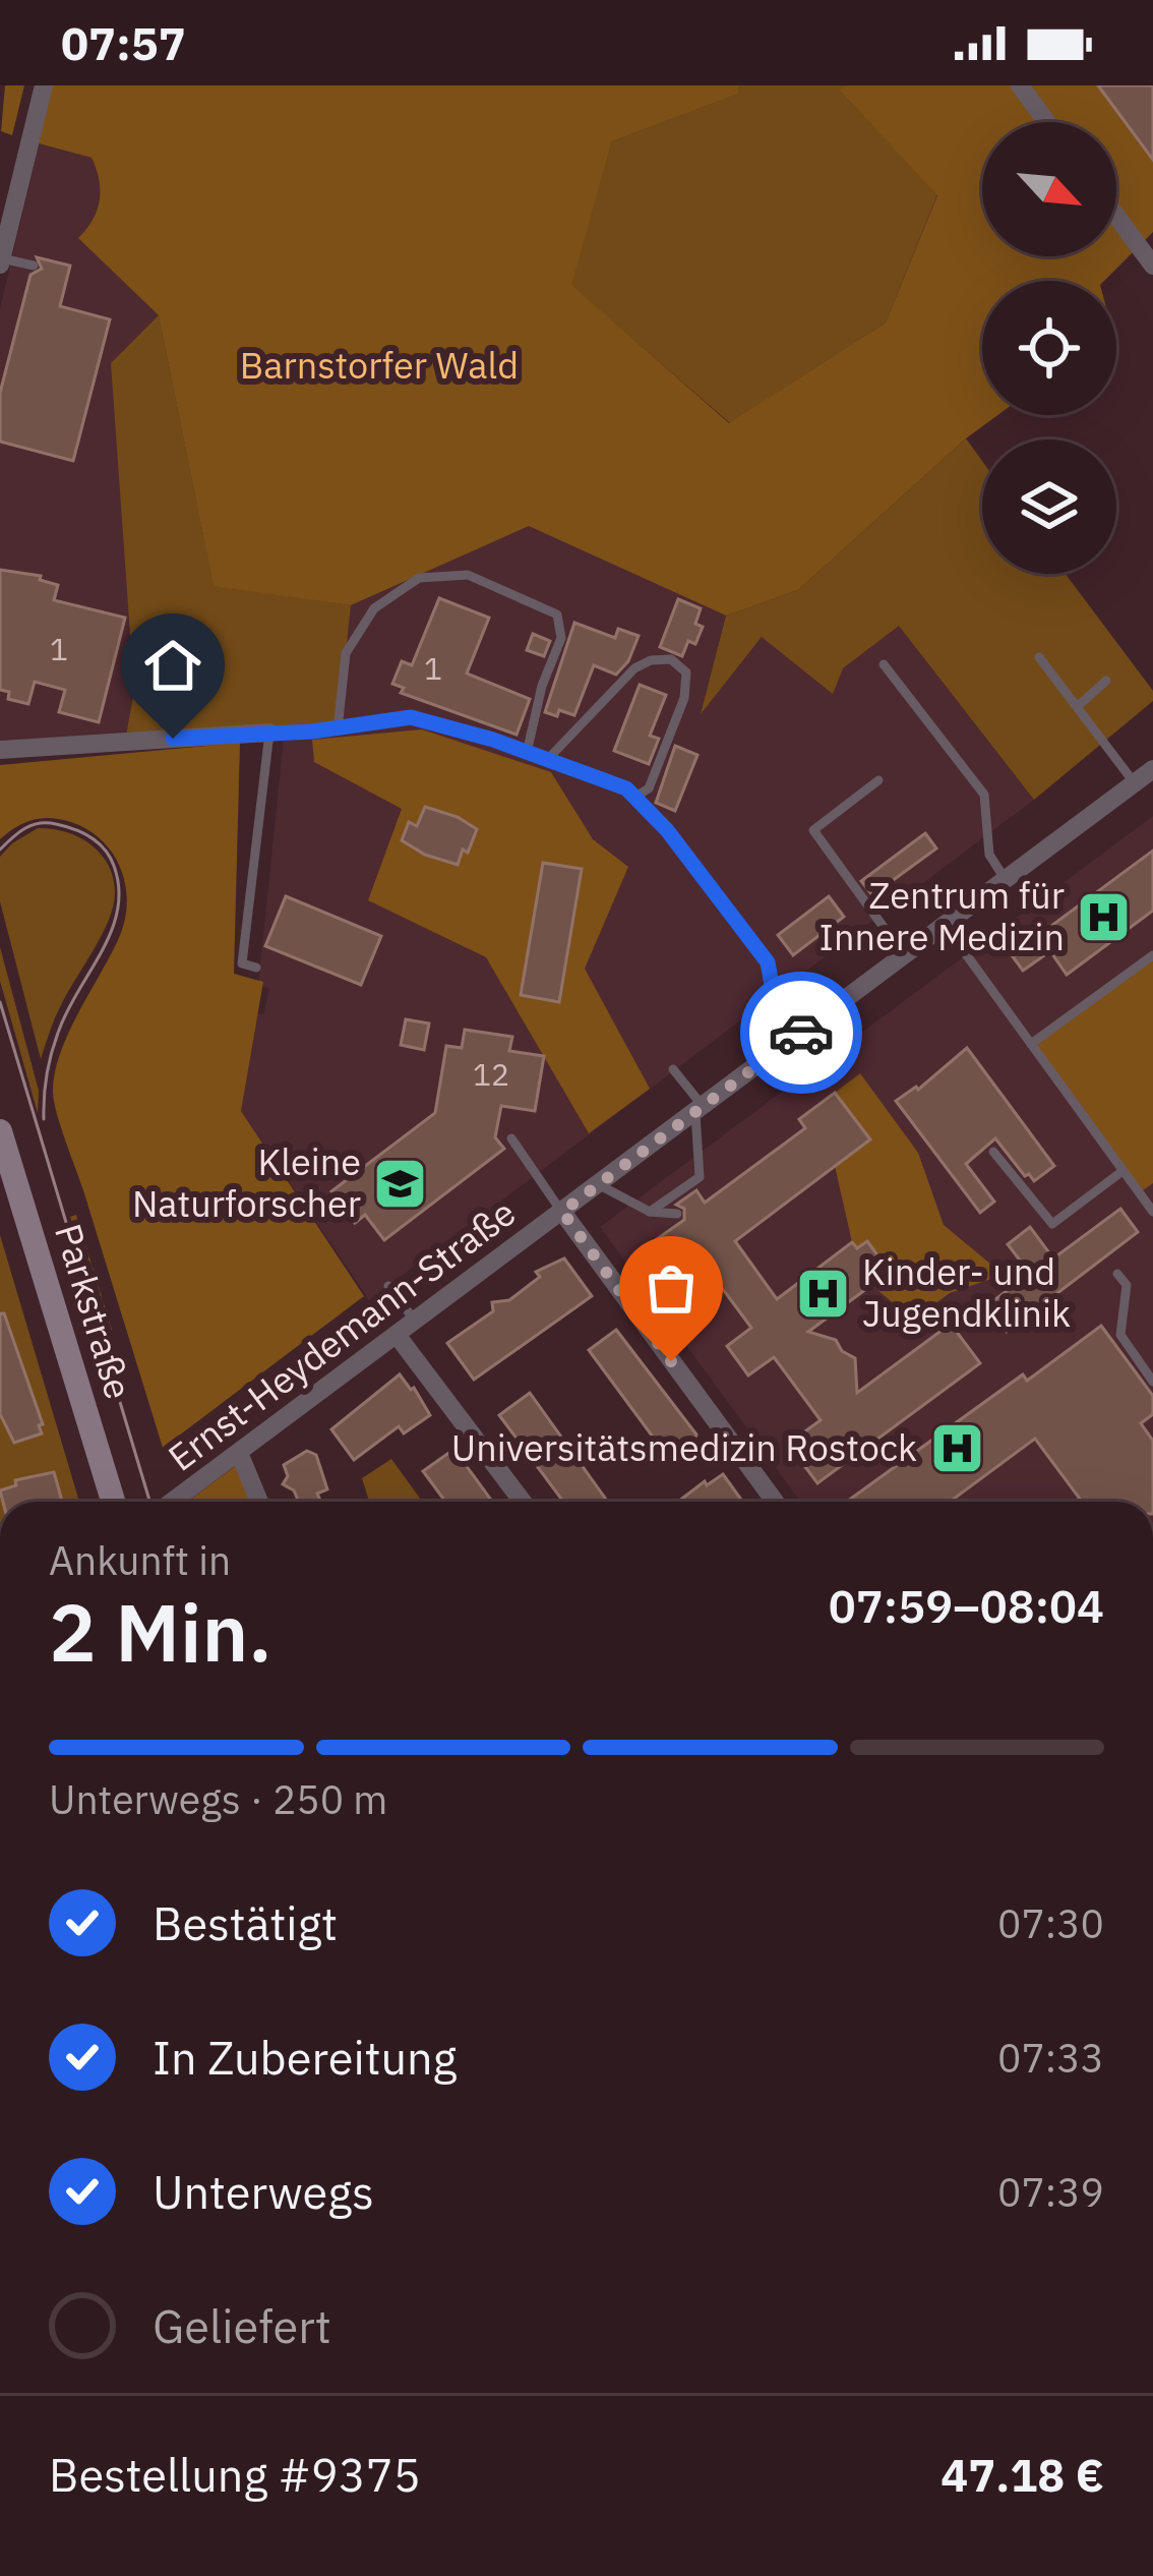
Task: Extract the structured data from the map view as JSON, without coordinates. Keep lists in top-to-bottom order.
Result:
{
  "streets": {
    "main road": ["Parkstraße"],
    "street": ["Ernst-Heydemann-Straße"]
  },
  "parks": ["Barnstorfer Wald"],
  "places": {
    "hospital": ["Zentrum für Innere Medizin", "Kinder- und Jugendklinik", "Universitätsmedizin Rostock"],
    "school or university": ["Kleine Naturforscher"]
  },
  "house_numbers": ["1", "1", "12"],
  "north": "bottom right",
  "page": {
    "status": "07:57",
    "heading": ["2 Min.", "Ankunft in", "07:59–08:04"],
    "panel": ["Bestellung #9375", "47.18 €"],
    "bar": "Unterwegs · 250 m",
    "list": [
      ["Bestätigt", "07:30"],
      ["In Zubereitung", "07:33"],
      ["Unterwegs", "07:39"],
      "Geliefert"
    ]
  }
}
